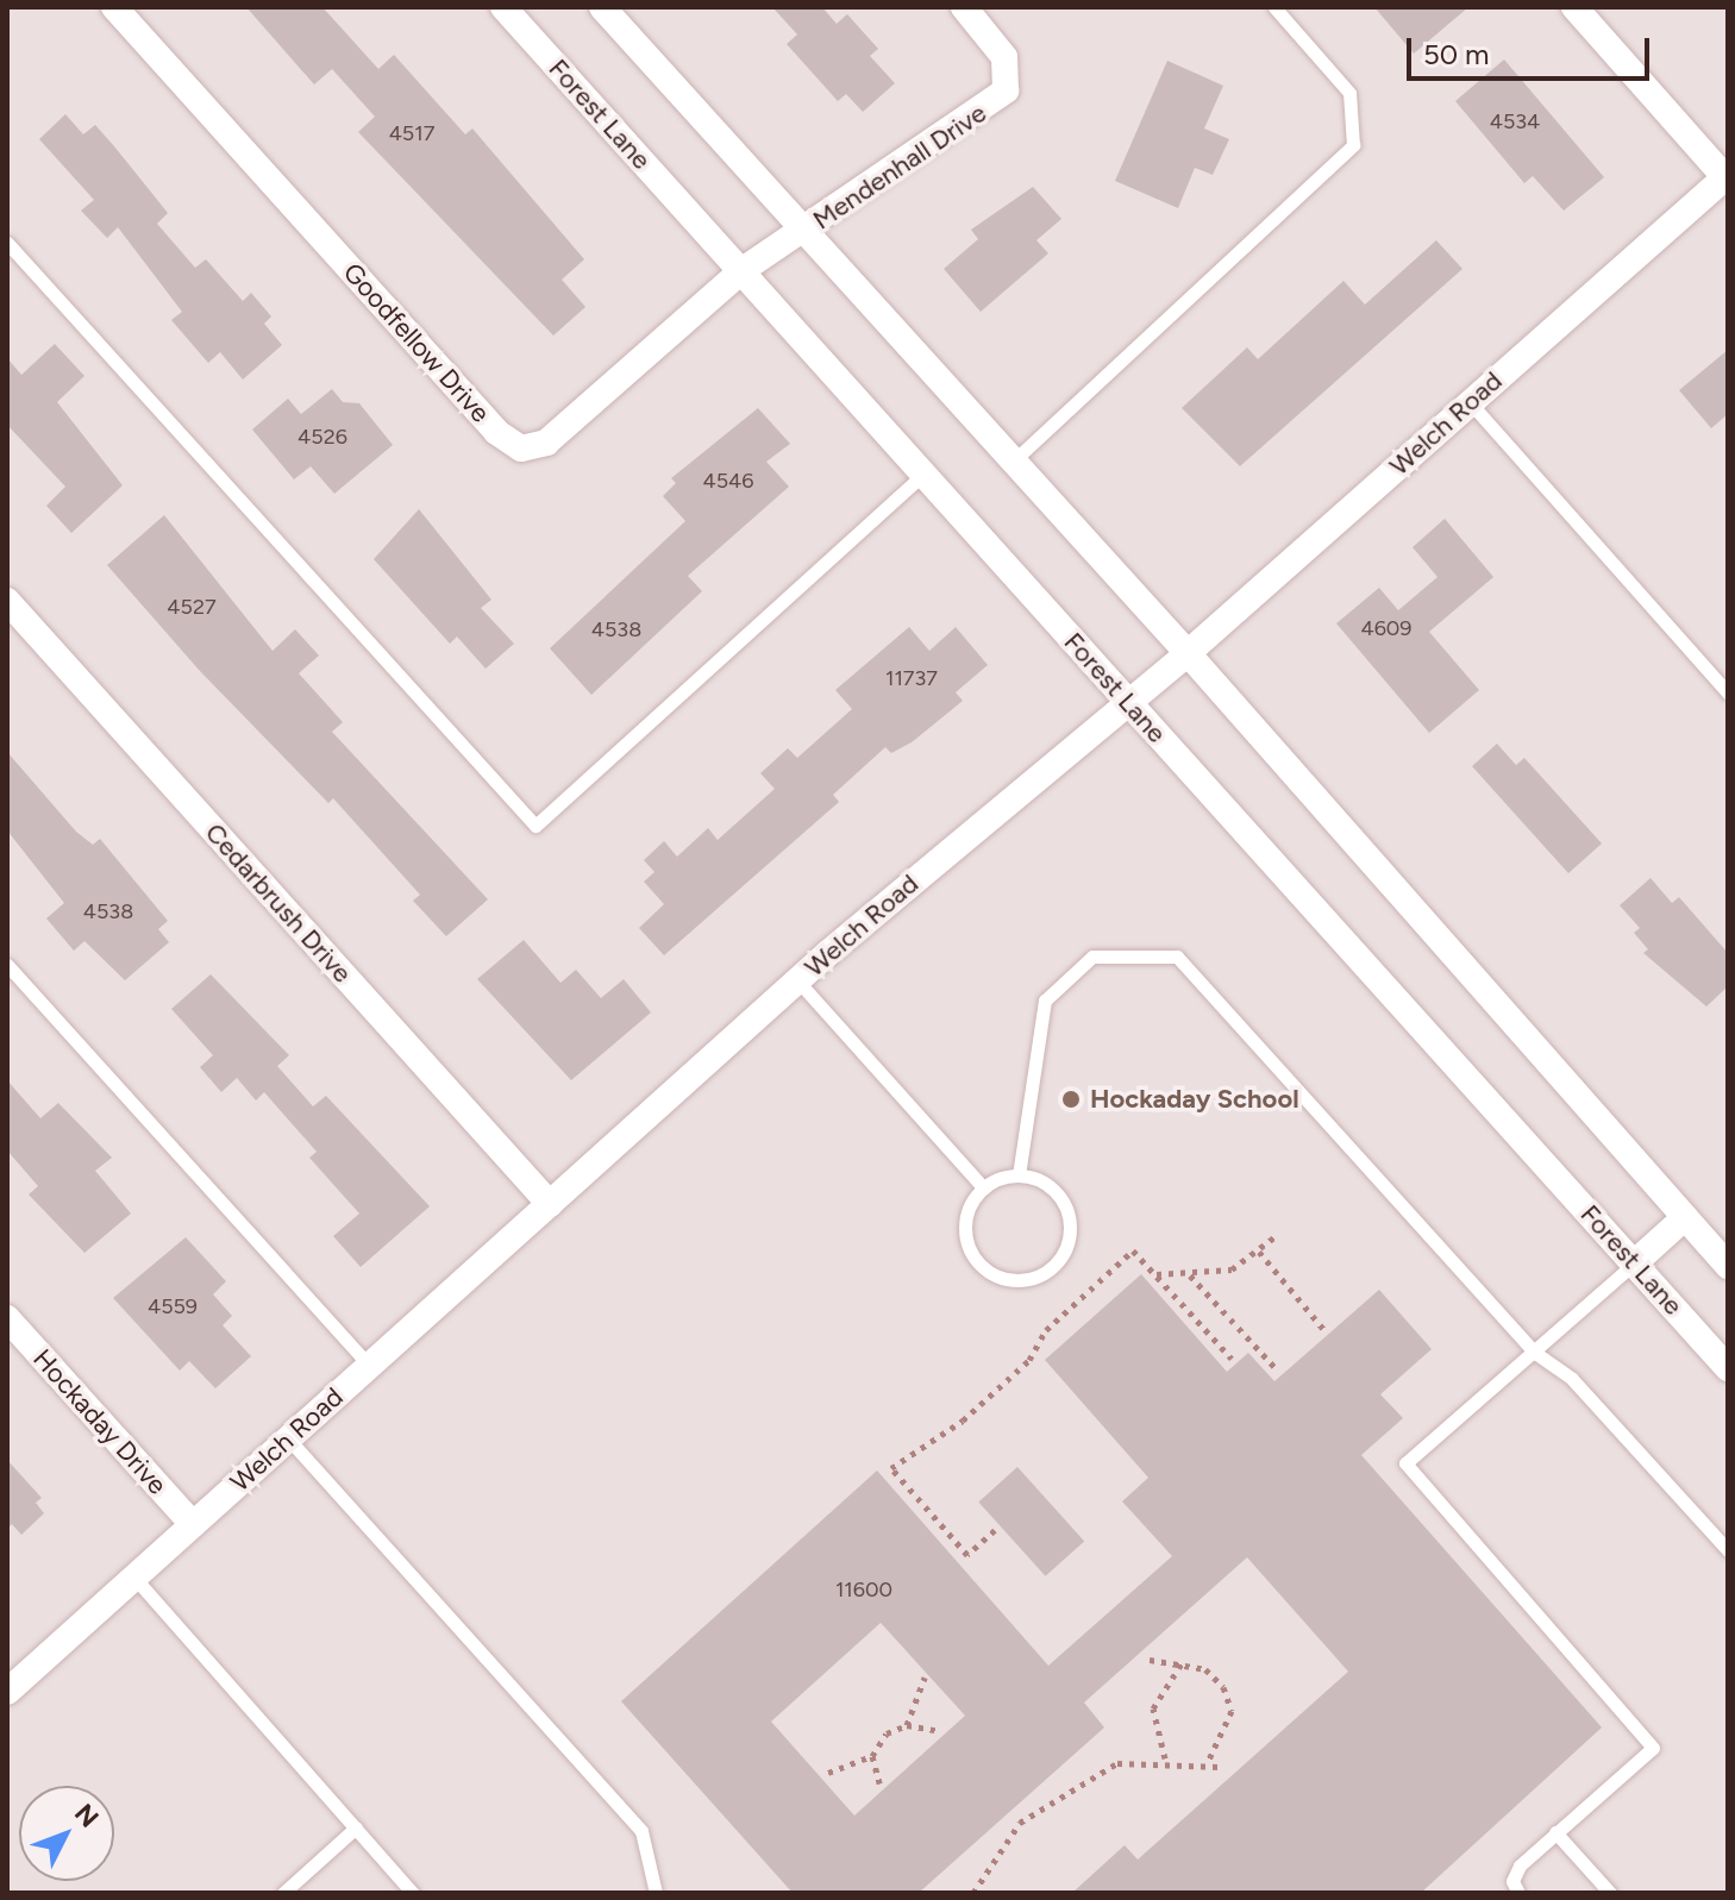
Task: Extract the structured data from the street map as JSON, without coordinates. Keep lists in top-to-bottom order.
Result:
{
  "streets": {
    "street": [
      "Forest Lane",
      "Mendenhall Drive",
      "Goodfellow Drive",
      "Welch Road",
      "Cedarbrush Drive",
      "Hockaday Drive"
    ]
  },
  "crossings": [
    ["Forest Lane", "Goodfellow Drive"],
    ["Forest Lane", "Welch Road"],
    ["Mendenhall Drive", "Goodfellow Drive"],
    ["Welch Road", "Cedarbrush Drive"],
    ["Welch Road", "Hockaday Drive"]
  ],
  "places": ["Hockaday School"],
  "house_numbers": [
    "4534",
    "4517",
    "4526",
    "4546",
    "4527",
    "4609",
    "4538",
    "11737",
    "4538",
    "4559",
    "11600"
  ],
  "scale_bar": "50 m",
  "north": "top right"
}
